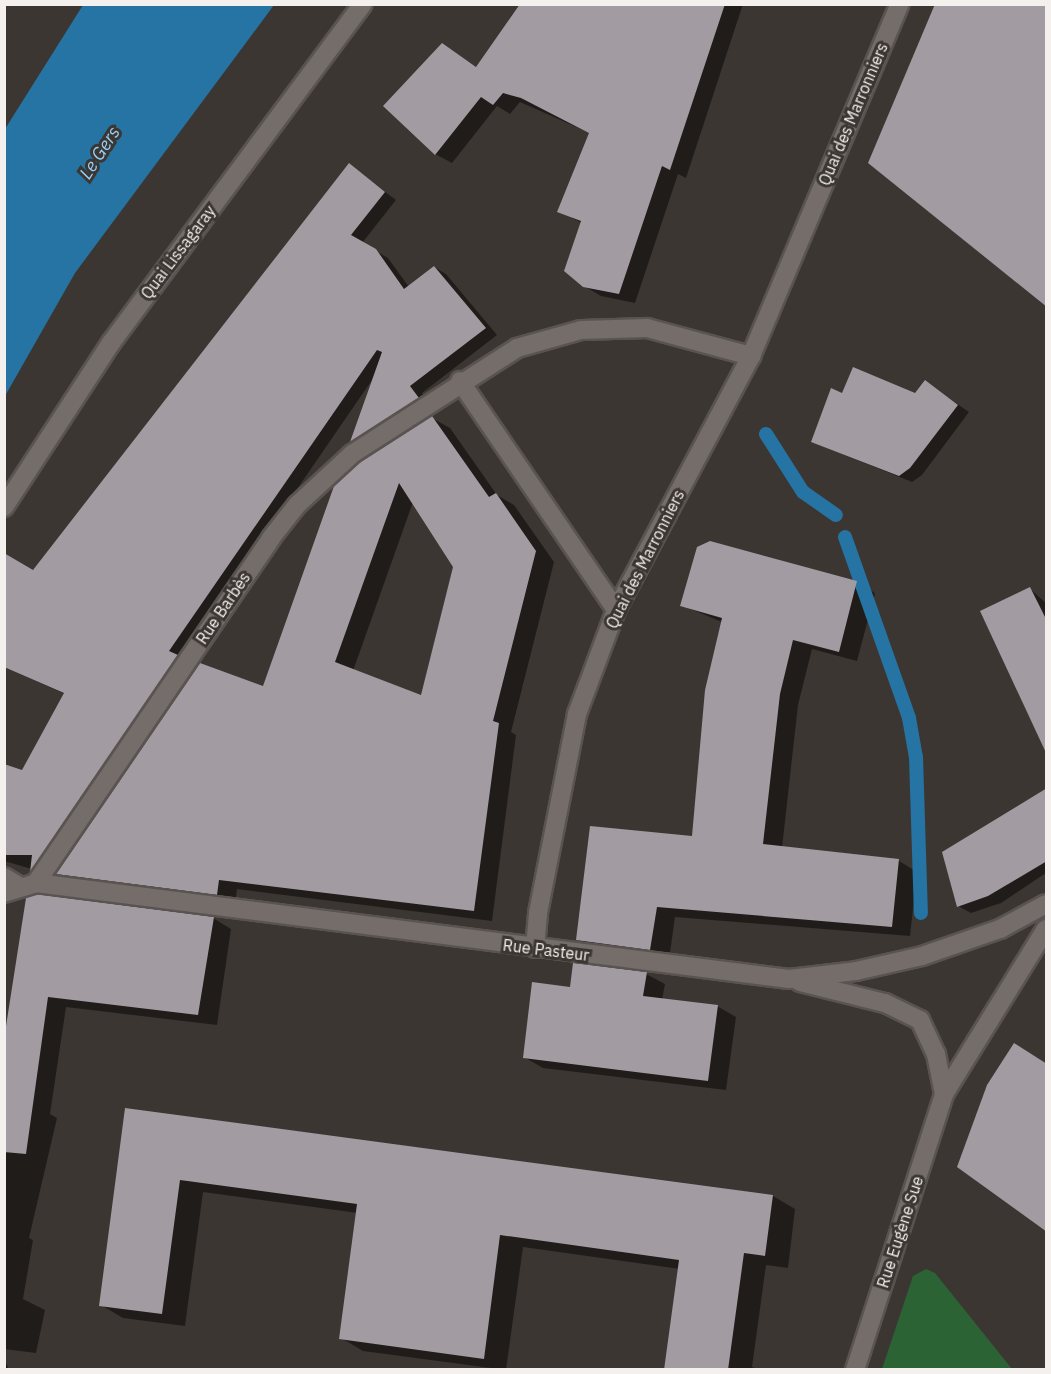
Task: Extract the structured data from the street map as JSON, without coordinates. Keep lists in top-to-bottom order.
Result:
{
  "streets": {
    "street": [
      "Quai des Marronniers",
      "Quai Lissagaray",
      "Rue Barbès",
      "Rue Pasteur",
      "Rue Eugène Sue"
    ]
  },
  "crossings": [
    ["Quai des Marronniers", "Rue Barbès"],
    ["Quai des Marronniers", "Rue Pasteur"],
    ["Rue Barbès", "Rue Pasteur"],
    ["Rue Pasteur", "Rue Eugène Sue"]
  ],
  "water": ["Le Gers"]
}
